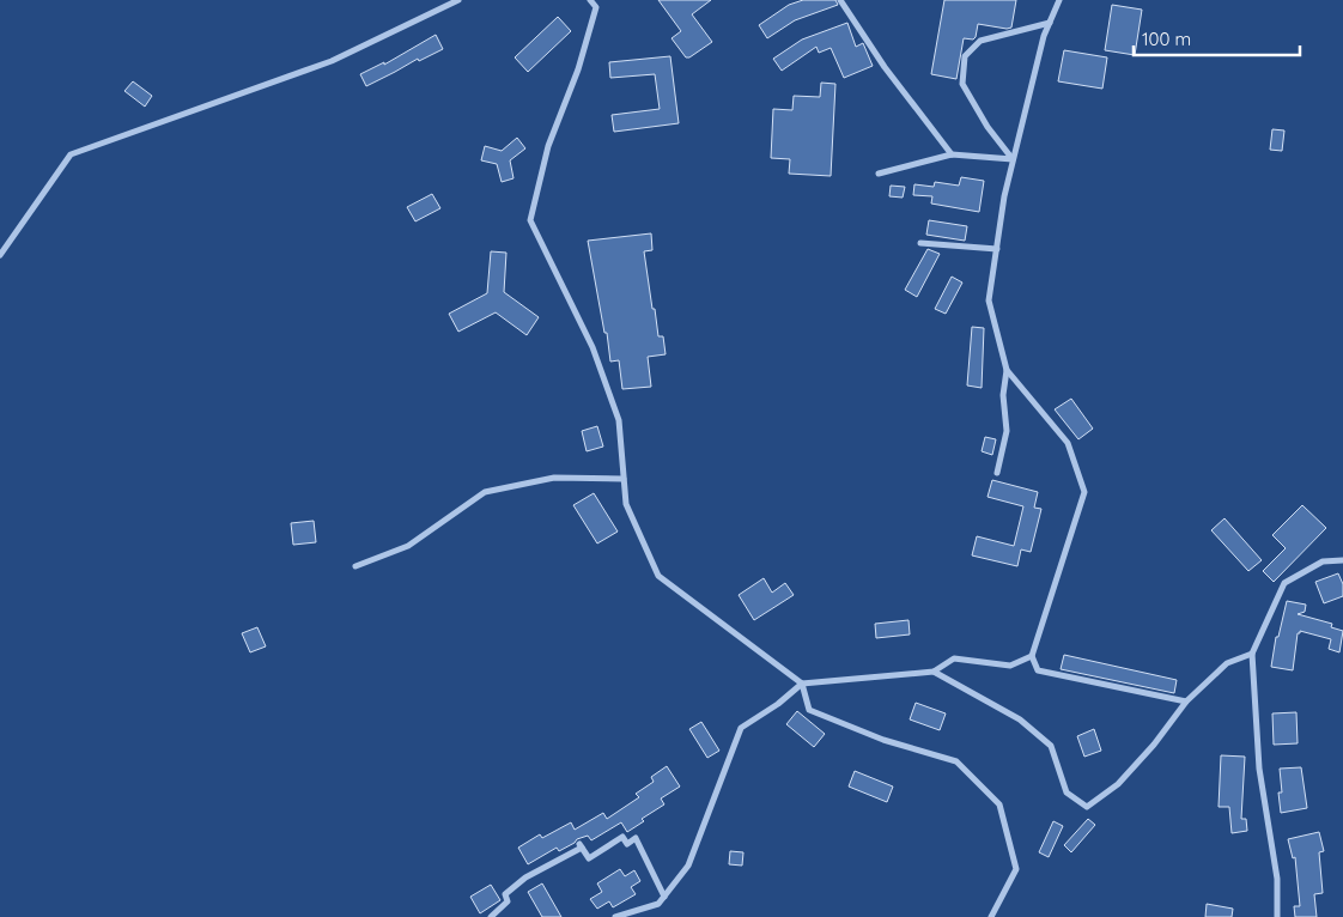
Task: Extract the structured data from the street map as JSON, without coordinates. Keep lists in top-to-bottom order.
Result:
{
  "scale_bar": "100 m"
}
